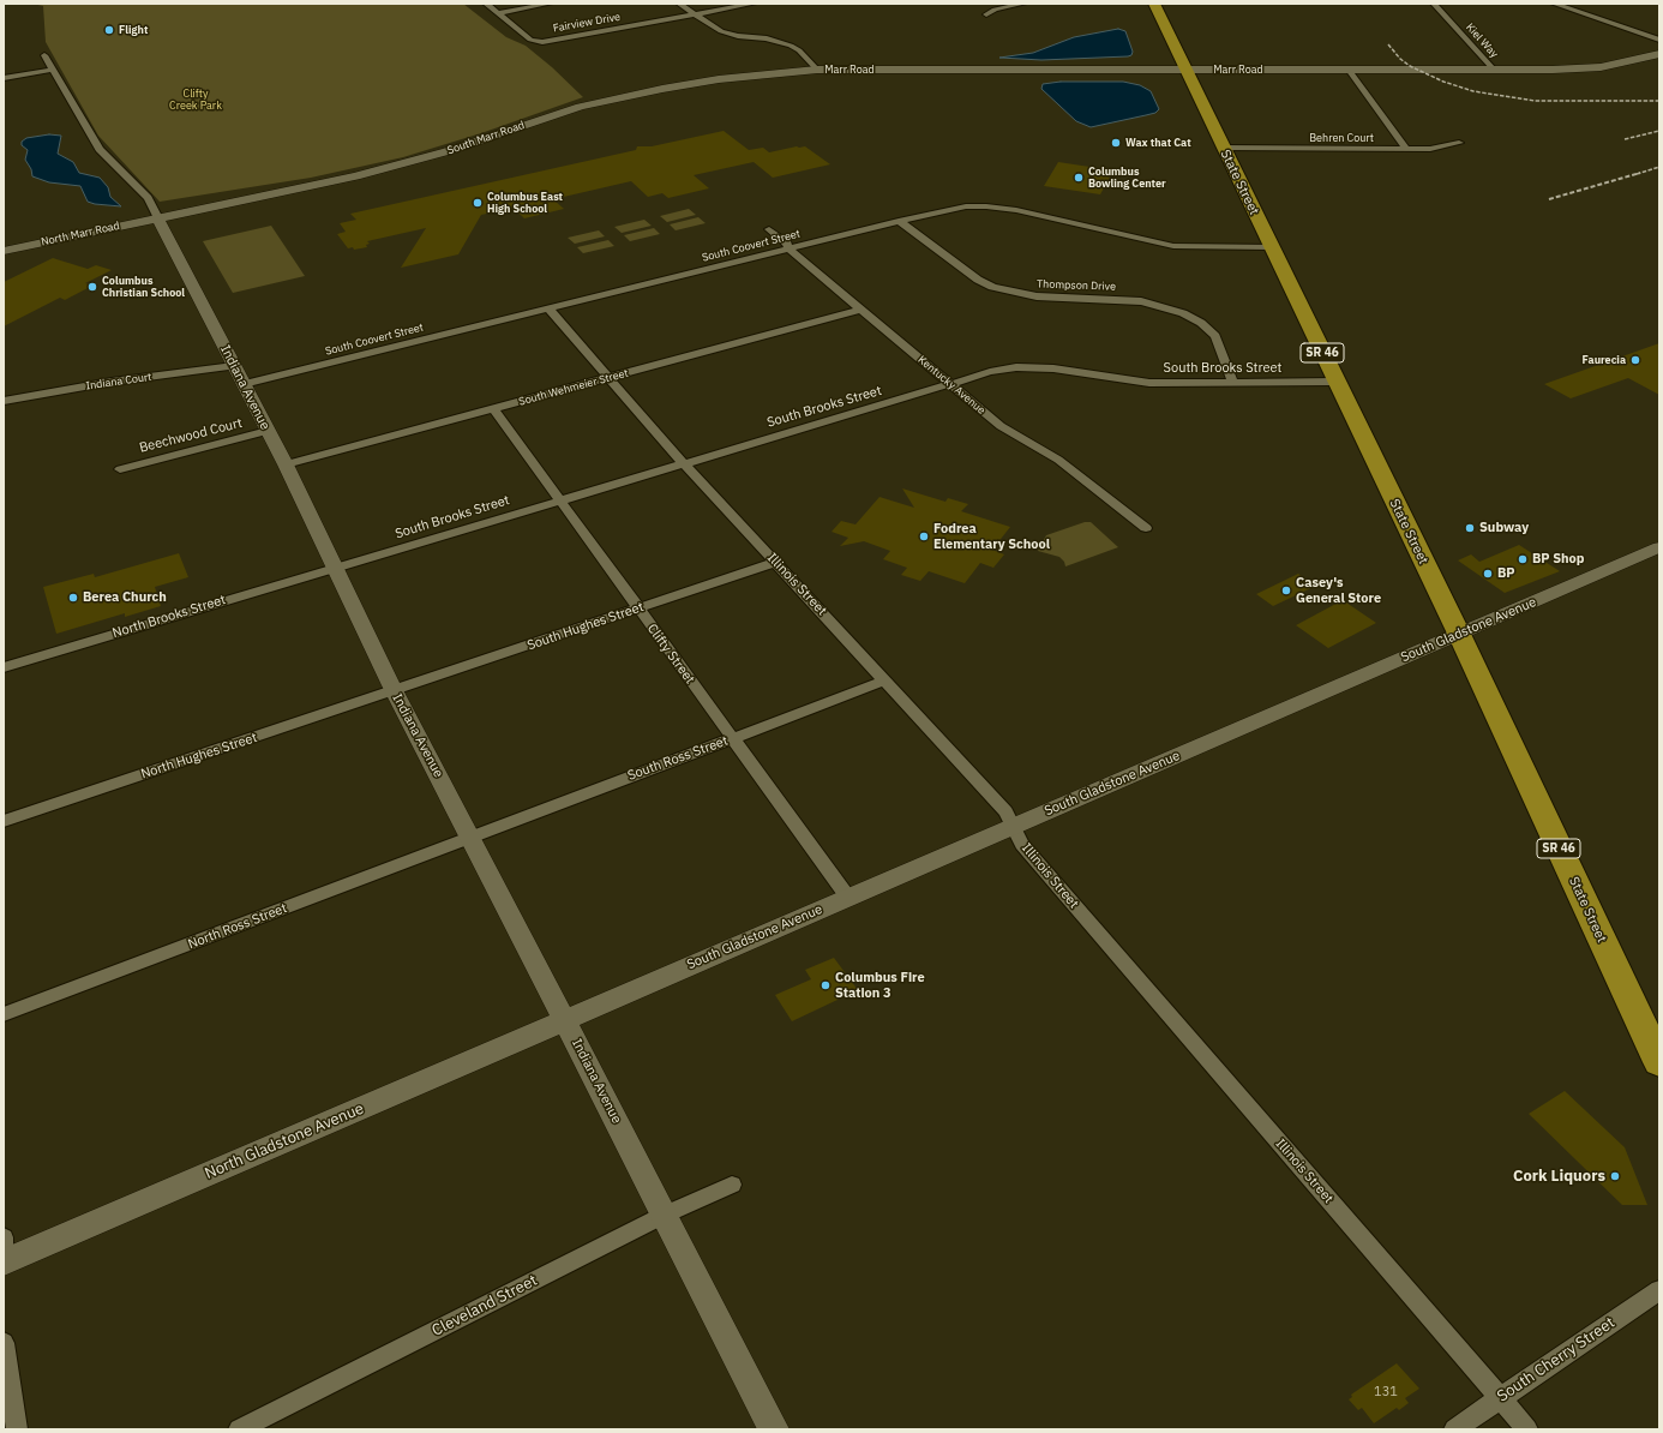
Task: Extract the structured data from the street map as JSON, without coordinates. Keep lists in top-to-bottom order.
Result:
{
  "streets": {
    "highway": ["State Street", "SR 46"],
    "street": [
      "Fairview Drive",
      "Kiel Way",
      "Marr Road",
      "South Marr Road",
      "Behren Court",
      "North Marr Road",
      "South Coovert Street",
      "Thompson Drive",
      "South Brooks Street",
      "Indiana Court",
      "Kentucky Avenue",
      "Indiana Avenue",
      "South Wehmeier Street",
      "Beechwood Court",
      "Illinois Street",
      "North Brooks Street",
      "South Hughes Street",
      "South Gladstone Avenue",
      "Clifty Street",
      "North Hughes Street",
      "South Ross Street",
      "North Ross Street",
      "North Gladstone Avenue",
      "Cleveland Street",
      "South Cherry Street"
    ]
  },
  "crossings": [
    ["Kiel Way", "Marr Road"],
    ["Marr Road", "South Marr Road"],
    ["Marr Road", "State Street"],
    ["South Marr Road", "North Marr Road"],
    ["South Marr Road", "Indiana Avenue"],
    ["Behren Court", "State Street"],
    ["State Street", "South Coovert Street"],
    ["State Street", "South Brooks Street"],
    ["State Street", "South Gladstone Avenue"],
    ["North Marr Road", "Indiana Avenue"],
    ["South Coovert Street", "Thompson Drive"],
    ["South Coovert Street", "Kentucky Avenue"],
    ["South Coovert Street", "Indiana Avenue"],
    ["South Coovert Street", "Illinois Street"],
    ["Thompson Drive", "South Brooks Street"],
    ["South Brooks Street", "Kentucky Avenue"],
    ["South Brooks Street", "Indiana Avenue"],
    ["South Brooks Street", "Illinois Street"],
    ["South Brooks Street", "North Brooks Street"],
    ["South Brooks Street", "Clifty Street"],
    ["Indiana Court", "Indiana Avenue"],
    ["Kentucky Avenue", "South Wehmeier Street"],
    ["Indiana Avenue", "South Wehmeier Street"],
    ["Indiana Avenue", "Beechwood Court"],
    ["Indiana Avenue", "North Brooks Street"],
    ["Indiana Avenue", "South Hughes Street"],
    ["Indiana Avenue", "South Gladstone Avenue"],
    ["Indiana Avenue", "North Hughes Street"],
    ["Indiana Avenue", "South Ross Street"],
    ["Indiana Avenue", "North Ross Street"],
    ["Indiana Avenue", "North Gladstone Avenue"],
    ["Indiana Avenue", "Cleveland Street"],
    ["South Wehmeier Street", "Illinois Street"],
    ["South Wehmeier Street", "Clifty Street"],
    ["Illinois Street", "South Hughes Street"],
    ["Illinois Street", "South Gladstone Avenue"],
    ["Illinois Street", "South Ross Street"],
    ["Illinois Street", "South Cherry Street"],
    ["South Hughes Street", "Clifty Street"],
    ["South Hughes Street", "North Hughes Street"],
    ["South Gladstone Avenue", "Clifty Street"],
    ["South Gladstone Avenue", "North Gladstone Avenue"],
    ["Clifty Street", "South Ross Street"],
    ["South Ross Street", "North Ross Street"]
  ],
  "parks": ["Clifty Creek Park"],
  "places": [
    "Flight",
    "Wax that Cat",
    "Columbus Bowling Center",
    "Columbus East High School",
    "Columbus Christian School",
    "Faurecia",
    "Subway",
    "Fodrea Elementary School",
    "BP Shop",
    "BP",
    "Casey's General Store",
    "Berea Church",
    "Columbus Fire Station 3",
    "Cork Liquors"
  ],
  "house_numbers": ["131"]
}
